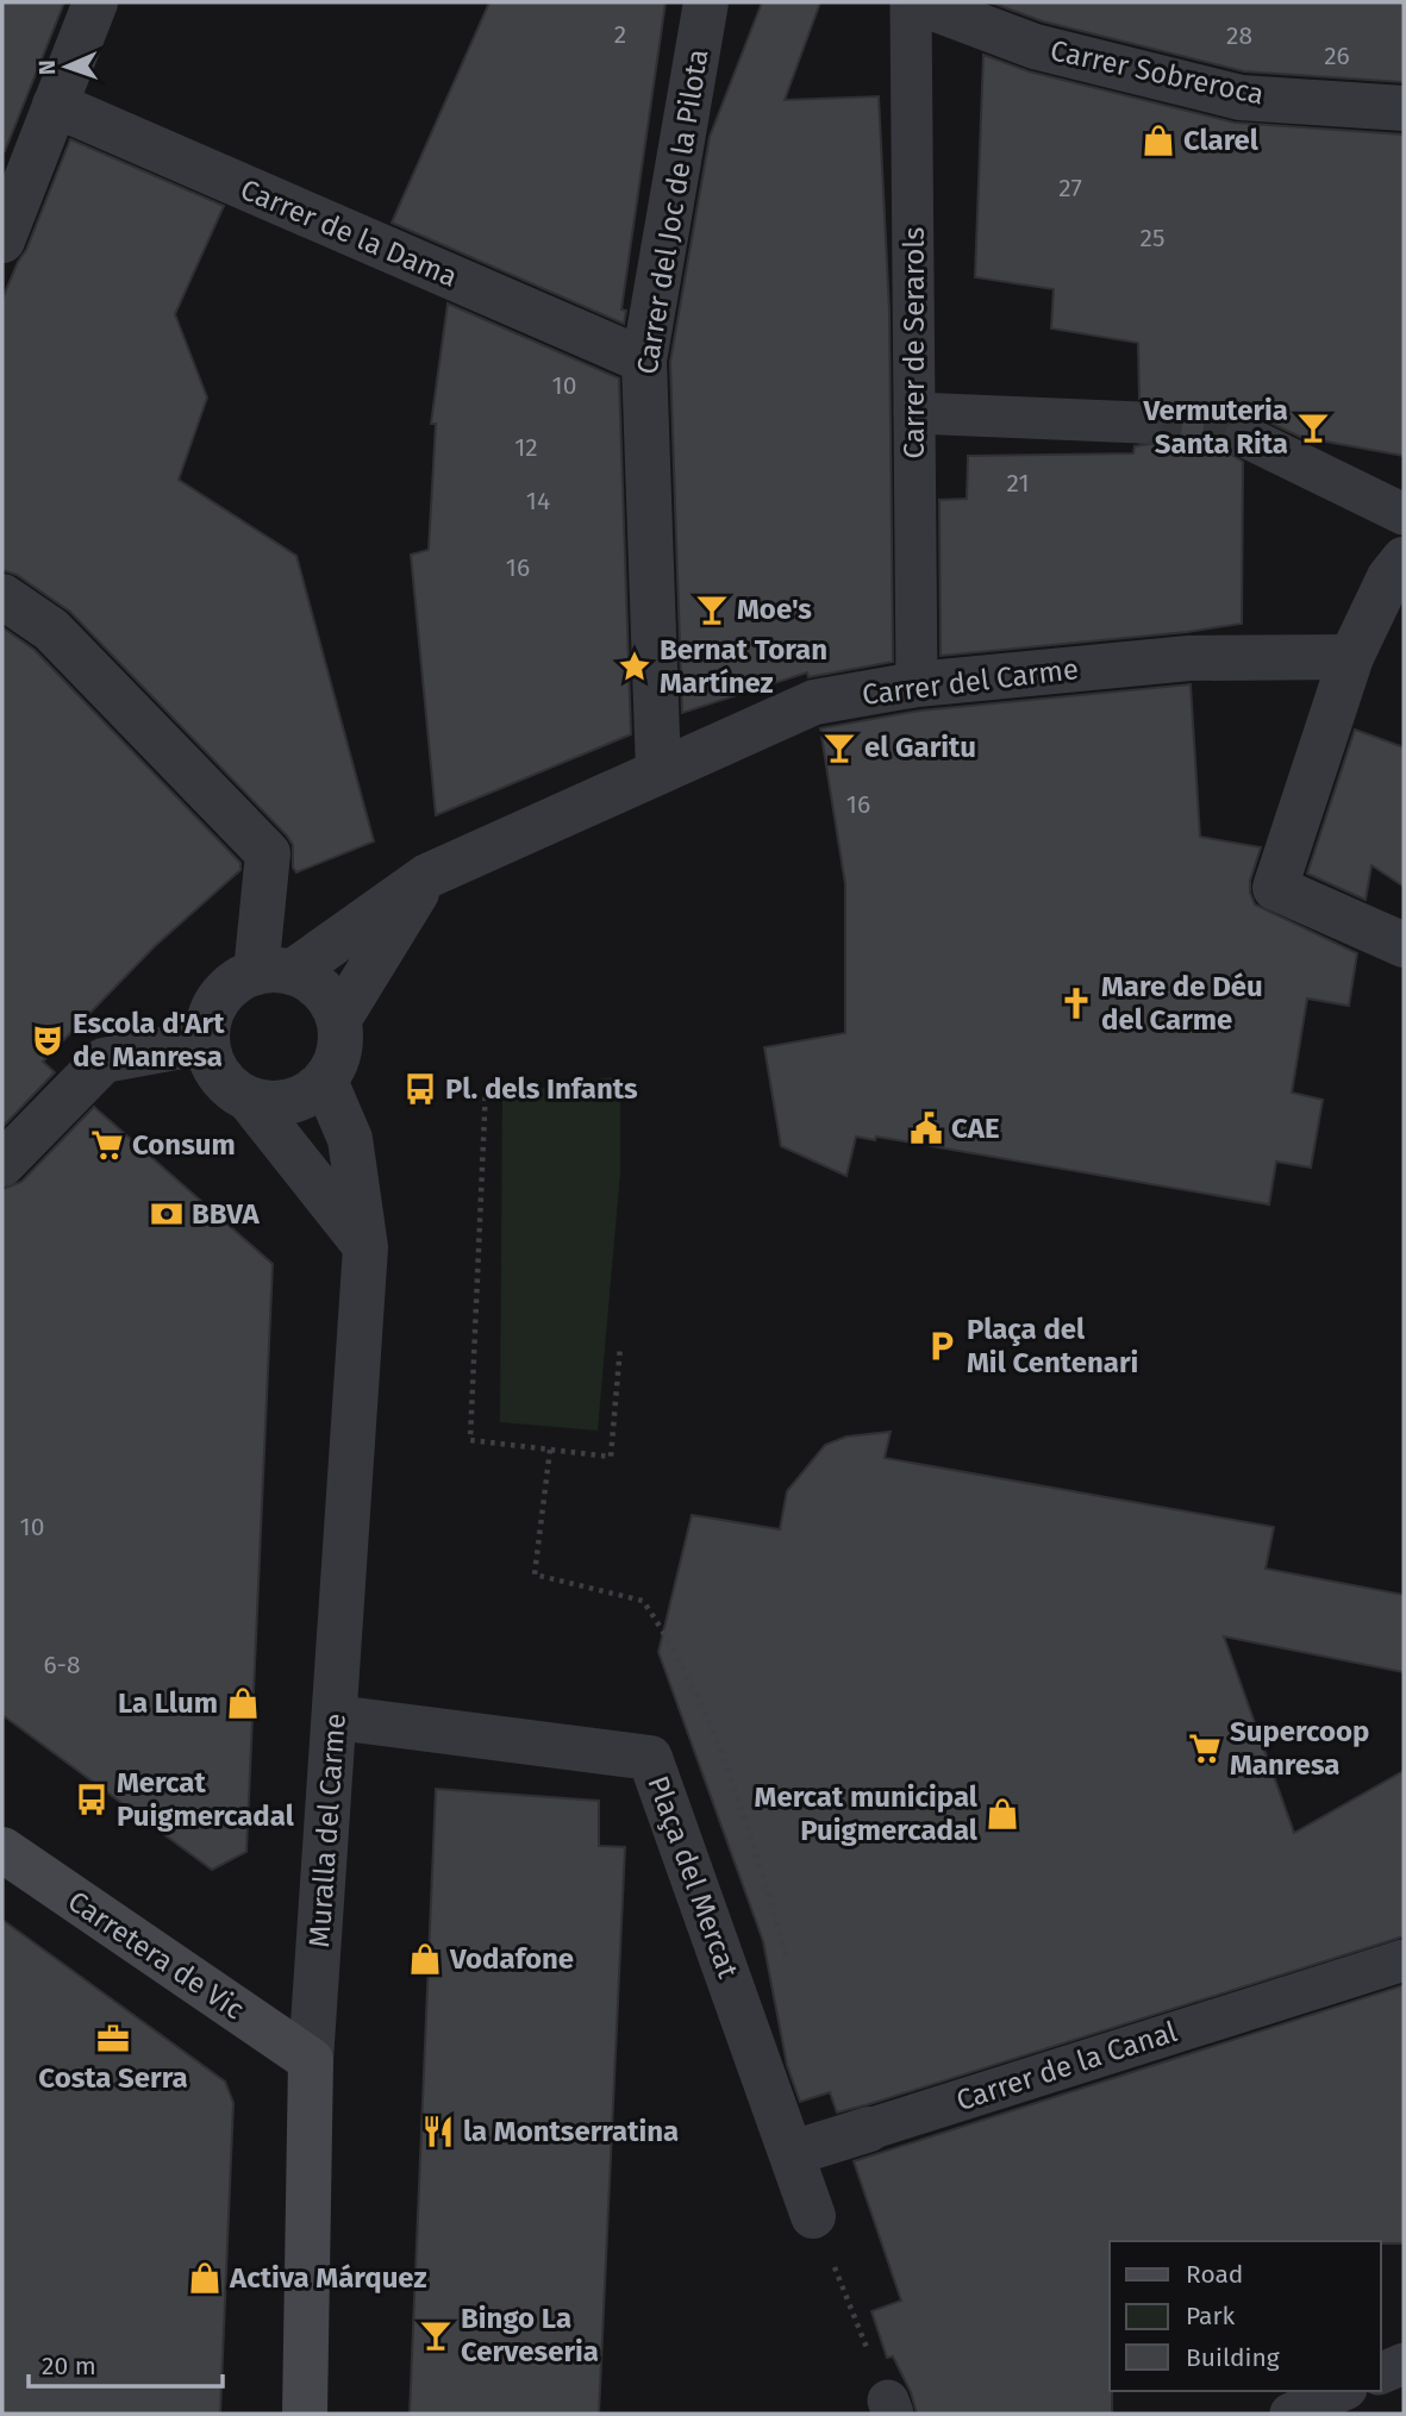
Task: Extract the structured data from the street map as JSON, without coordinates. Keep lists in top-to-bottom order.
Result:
{
  "streets": {
    "main road": ["Muralla del Carme", "Carretera de Vic"],
    "street": [
      "Carrer Sobreroca",
      "Carrer del Joc de la Pilota",
      "Carrer de la Dama",
      "Carrer de Serarols",
      "Carrer del Carme",
      "Plaça del Mercat",
      "Carrer de la Canal"
    ]
  },
  "crossings": [
    ["Carrer del Joc de la Pilota", "Carrer de la Dama"],
    ["Carrer del Joc de la Pilota", "Carrer del Carme"],
    ["Carrer de Serarols", "Carrer del Carme"],
    ["Carrer del Carme", "Muralla del Carme"],
    ["Muralla del Carme", "Plaça del Mercat"],
    ["Muralla del Carme", "Carretera de Vic"],
    ["Plaça del Mercat", "Carrer de la Canal"]
  ],
  "places": {
    "shop": [
      "Clarel",
      "La Llum",
      "Mercat municipal Puigmercadal",
      "Vodafone",
      "Activa Márquez"
    ],
    "bar": [
      "Vermuteria Santa Rita",
      "Moe's",
      "el Garitu",
      "Bingo La Cerveseria"
    ],
    "place": ["Bernat Toran Martínez"],
    "church": ["Mare de Déu del Carme"],
    "theatre": ["Escola d'Art de Manresa"],
    "bus stop": ["Pl. dels Infants", "Mercat Puigmercadal"],
    "public building": ["CAE"],
    "supermarket": ["Consum", "Supercoop Manresa"],
    "bank": ["BBVA"],
    "parking": ["Plaça del Mil Centenari"],
    "office": ["Costa Serra"],
    "restaurant": ["la Montserratina"]
  },
  "house_numbers": [
    "2",
    "28",
    "26",
    "27",
    "25",
    "10",
    "12",
    "21",
    "14",
    "16",
    "16",
    "10",
    "6-8"
  ],
  "legend": ["Road", "Park", "Building"],
  "scale_bar": "20 m",
  "north": "left"
}
